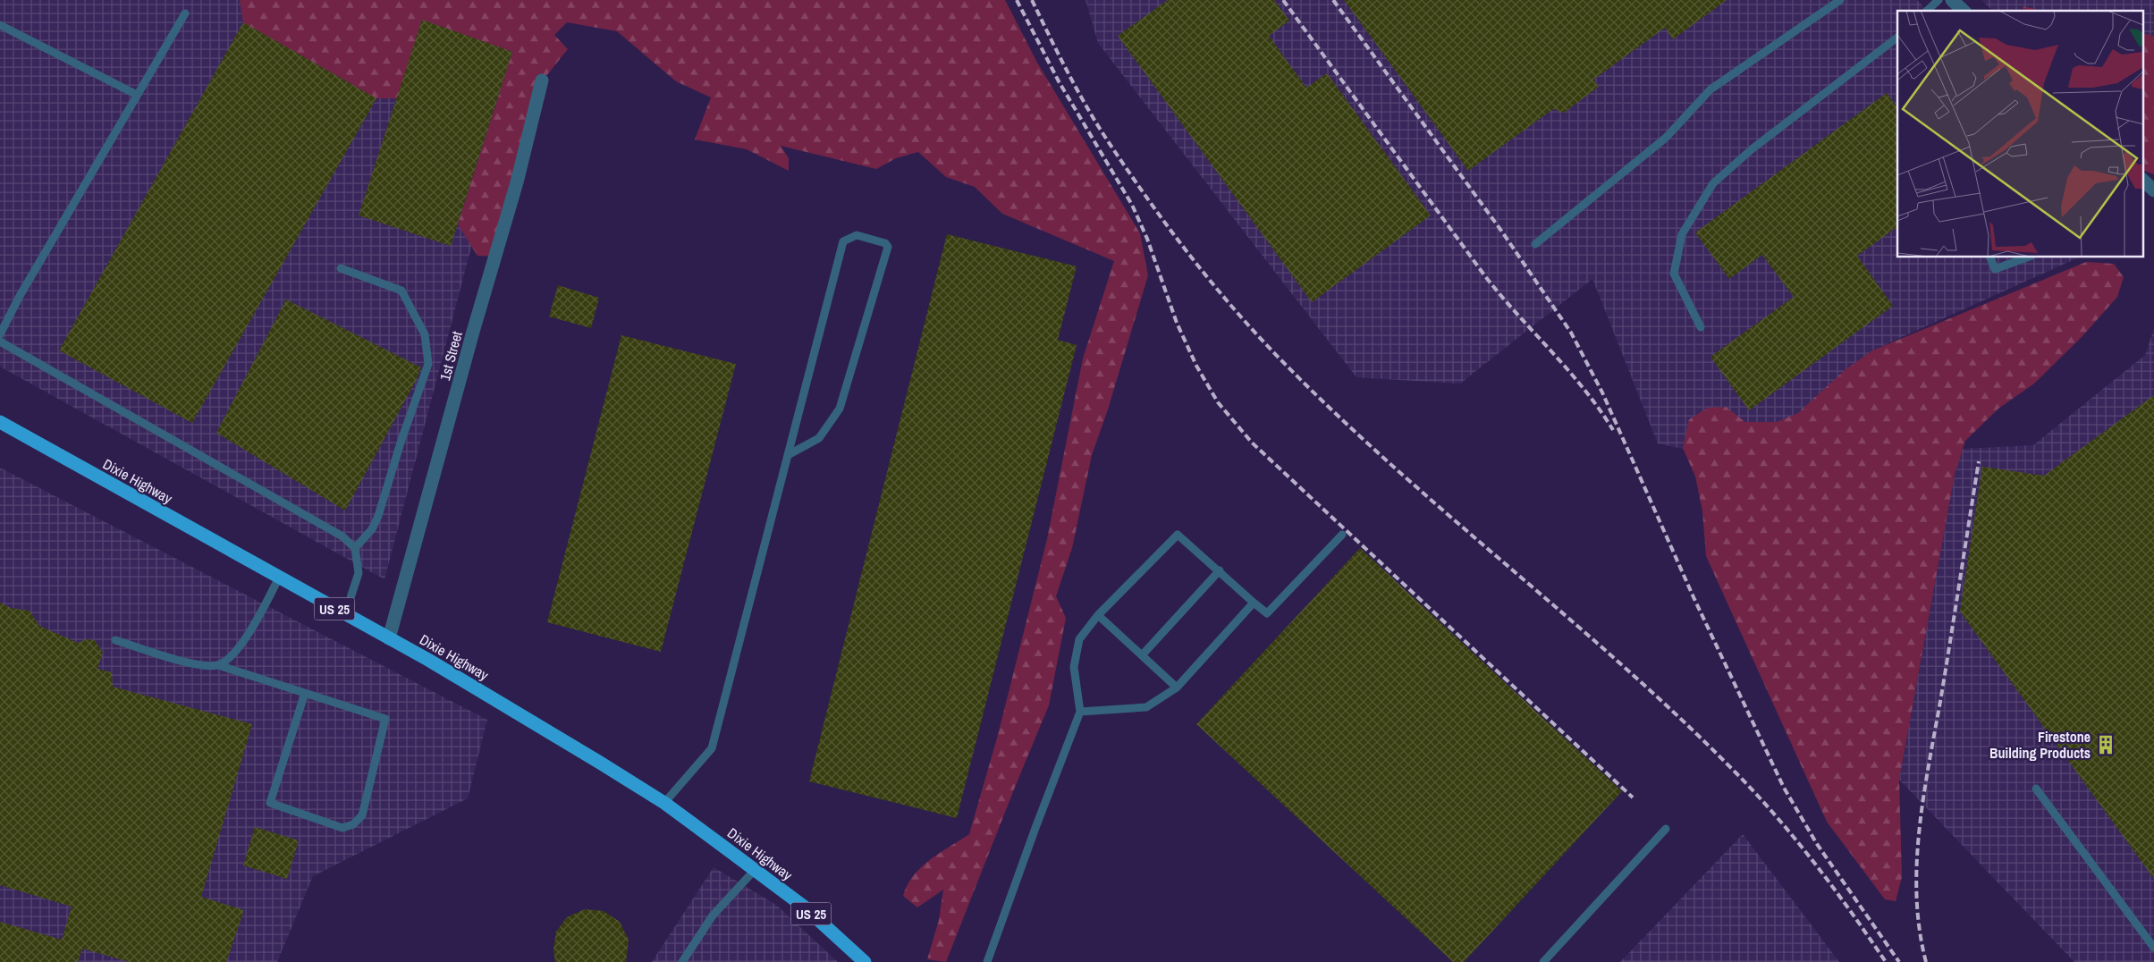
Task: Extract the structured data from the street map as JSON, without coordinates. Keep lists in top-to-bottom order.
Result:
{
  "streets": {
    "main road": ["Dixie Highway", "US 25"],
    "street": ["1st Street"]
  },
  "crossings": [
    ["1st Street", "Dixie Highway"]
  ],
  "places": {
    "building": ["Firestone Building Products"]
  }
}
